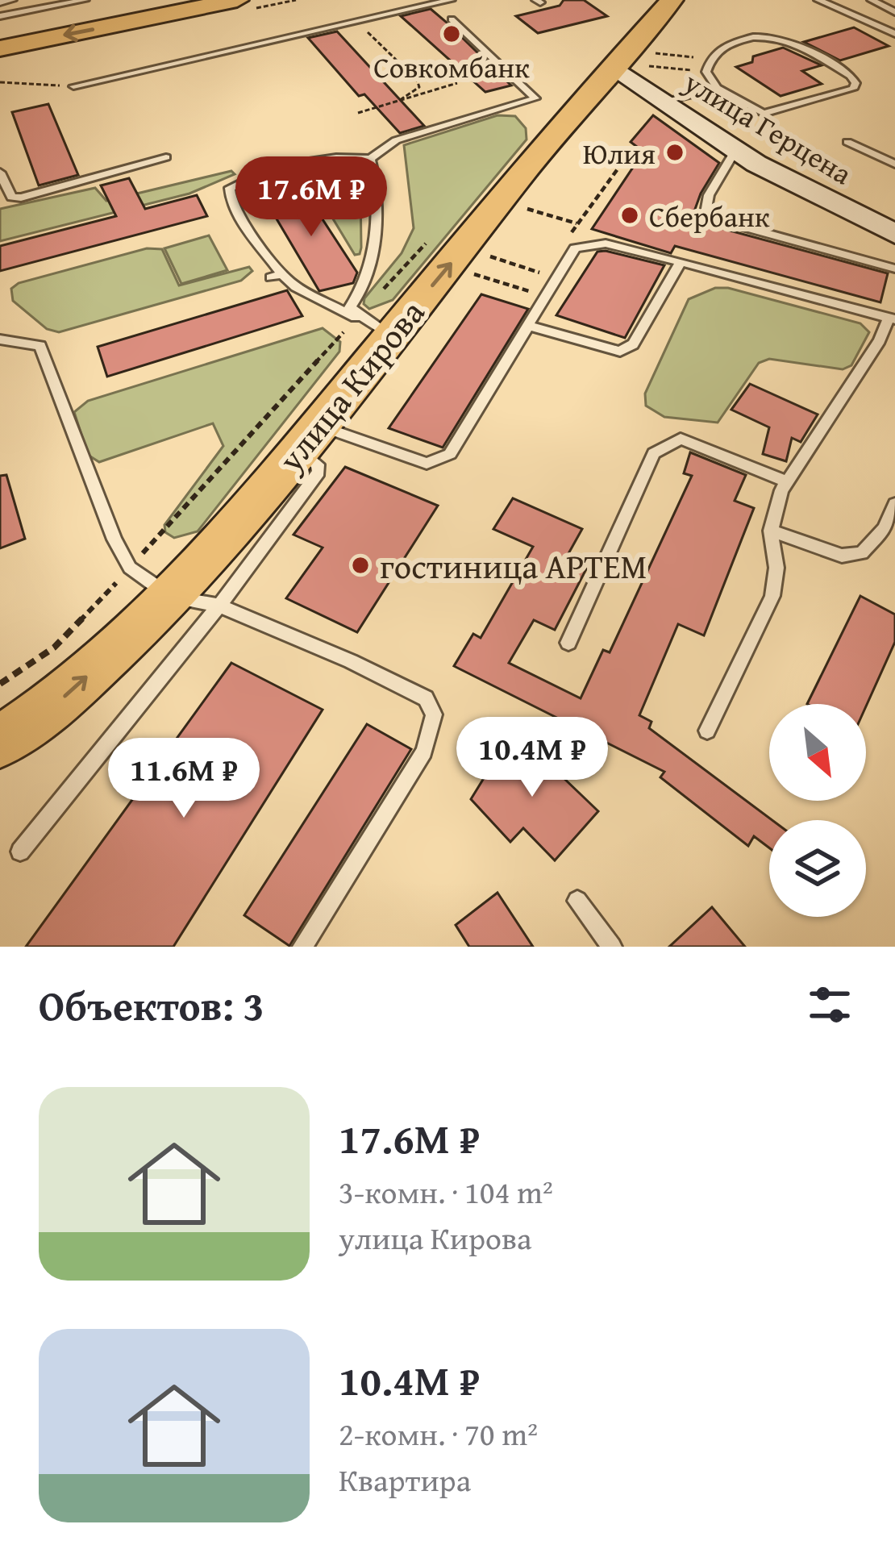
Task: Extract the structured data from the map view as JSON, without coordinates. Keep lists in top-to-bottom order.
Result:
{
  "streets": {
    "main road": ["улица Герцена", "улица Кирова"]
  },
  "crossings": [
    ["улица Герцена", "улица Кирова"]
  ],
  "one_way": ["улица Кирова"],
  "places": [
    "Совкомбанк",
    "Юлия",
    "Сбербанк",
    "гостиница АРТЕМ"
  ],
  "north": "bottom right",
  "page": {
    "price": ["17.6M ₽", "10.4M ₽", "11.6M ₽"],
    "heading": "Объектов: 3",
    "list": [
      {
        "name": "17.6M ₽",
        "note": "3-комн. · 104 m² · улица Кирова"
      },
      {
        "name": "10.4M ₽",
        "note": "2-комн. · 70 m² · Квартира"
      }
    ]
  }
}
